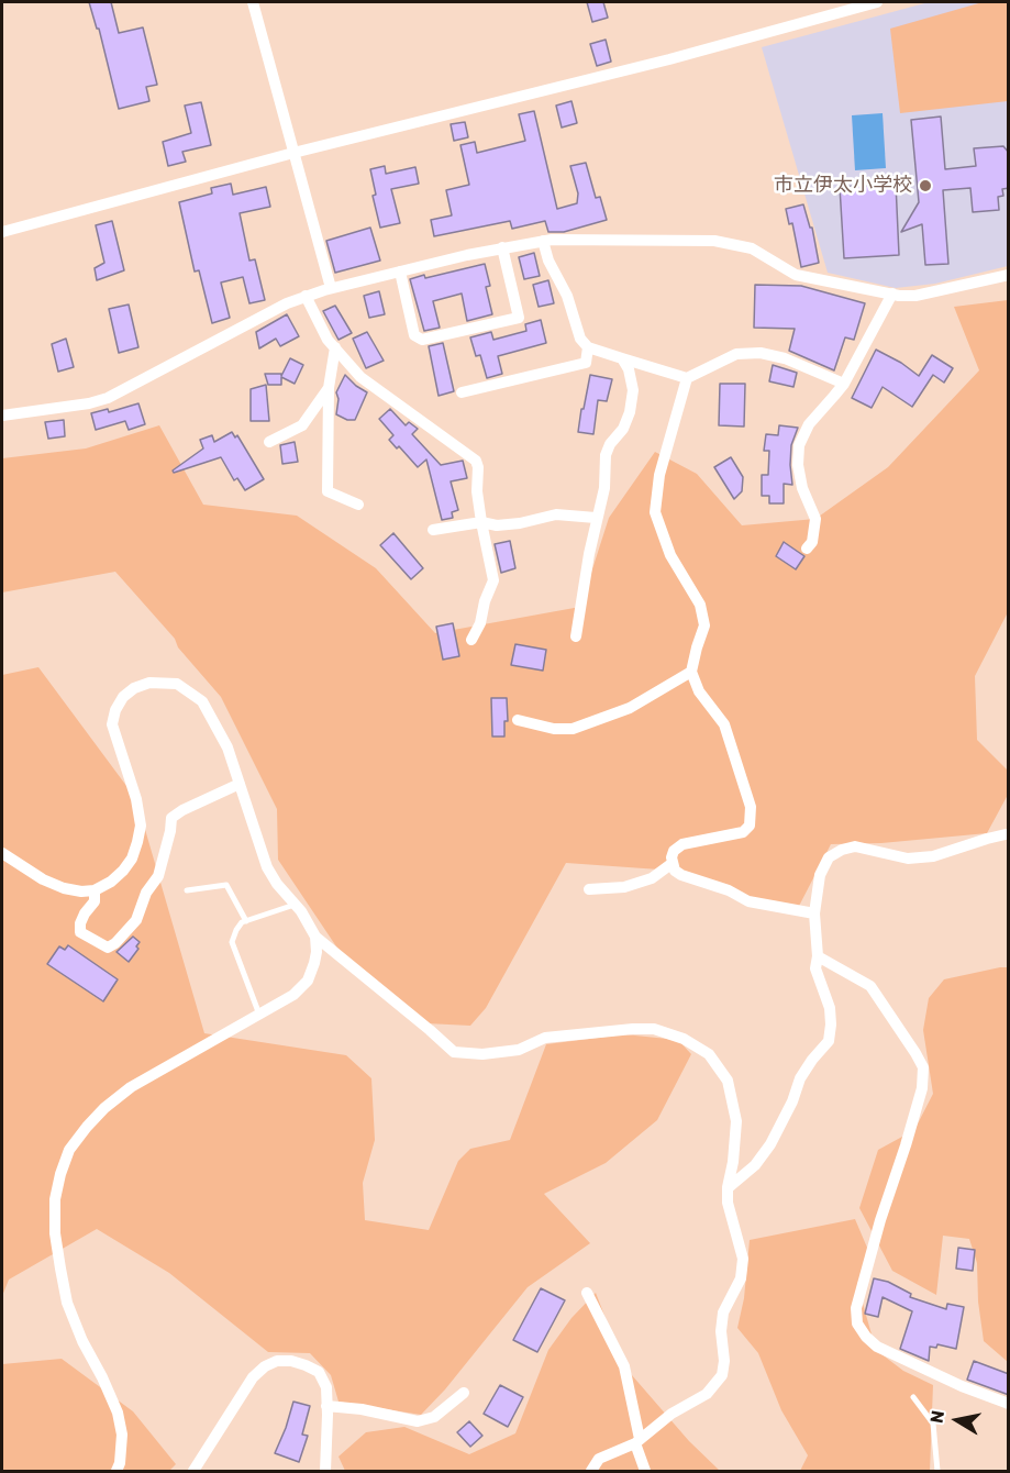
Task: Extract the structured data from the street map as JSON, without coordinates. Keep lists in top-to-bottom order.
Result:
{
  "places": ["市立伊太小学校"],
  "north": "left"
}
